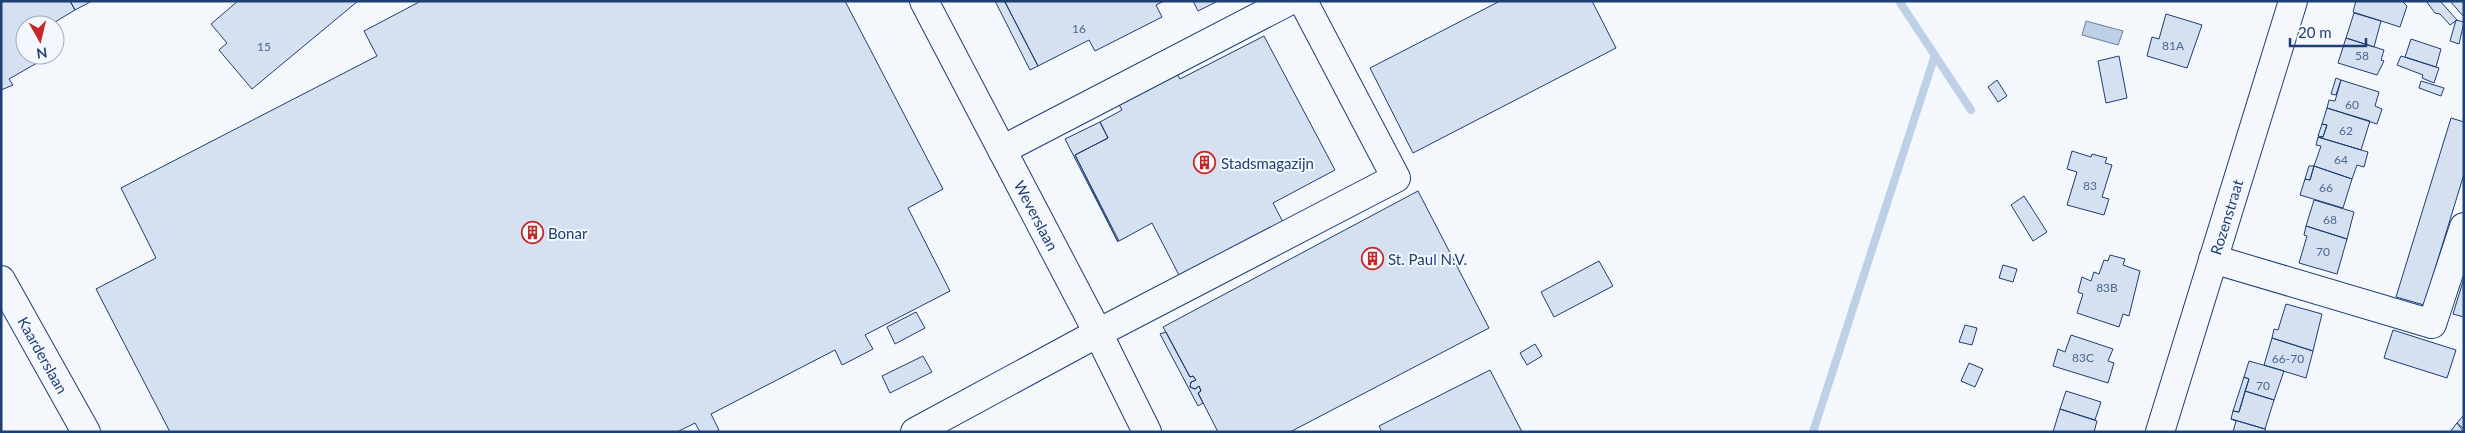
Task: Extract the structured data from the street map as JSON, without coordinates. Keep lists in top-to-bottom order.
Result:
{
  "streets": {
    "street": ["Weverslaan", "Rozenstraat", "Kaarderslaan"]
  },
  "places": {
    "building": ["Stadsmagazijn", "Bonar", "St. Paul N.V."]
  },
  "house_numbers": [
    "16",
    "81A",
    "15",
    "58",
    "60",
    "62",
    "64",
    "83",
    "66",
    "68",
    "70",
    "83B",
    "83C",
    "66-70",
    "70"
  ],
  "scale_bar": "20 m",
  "north": "bottom"
}
